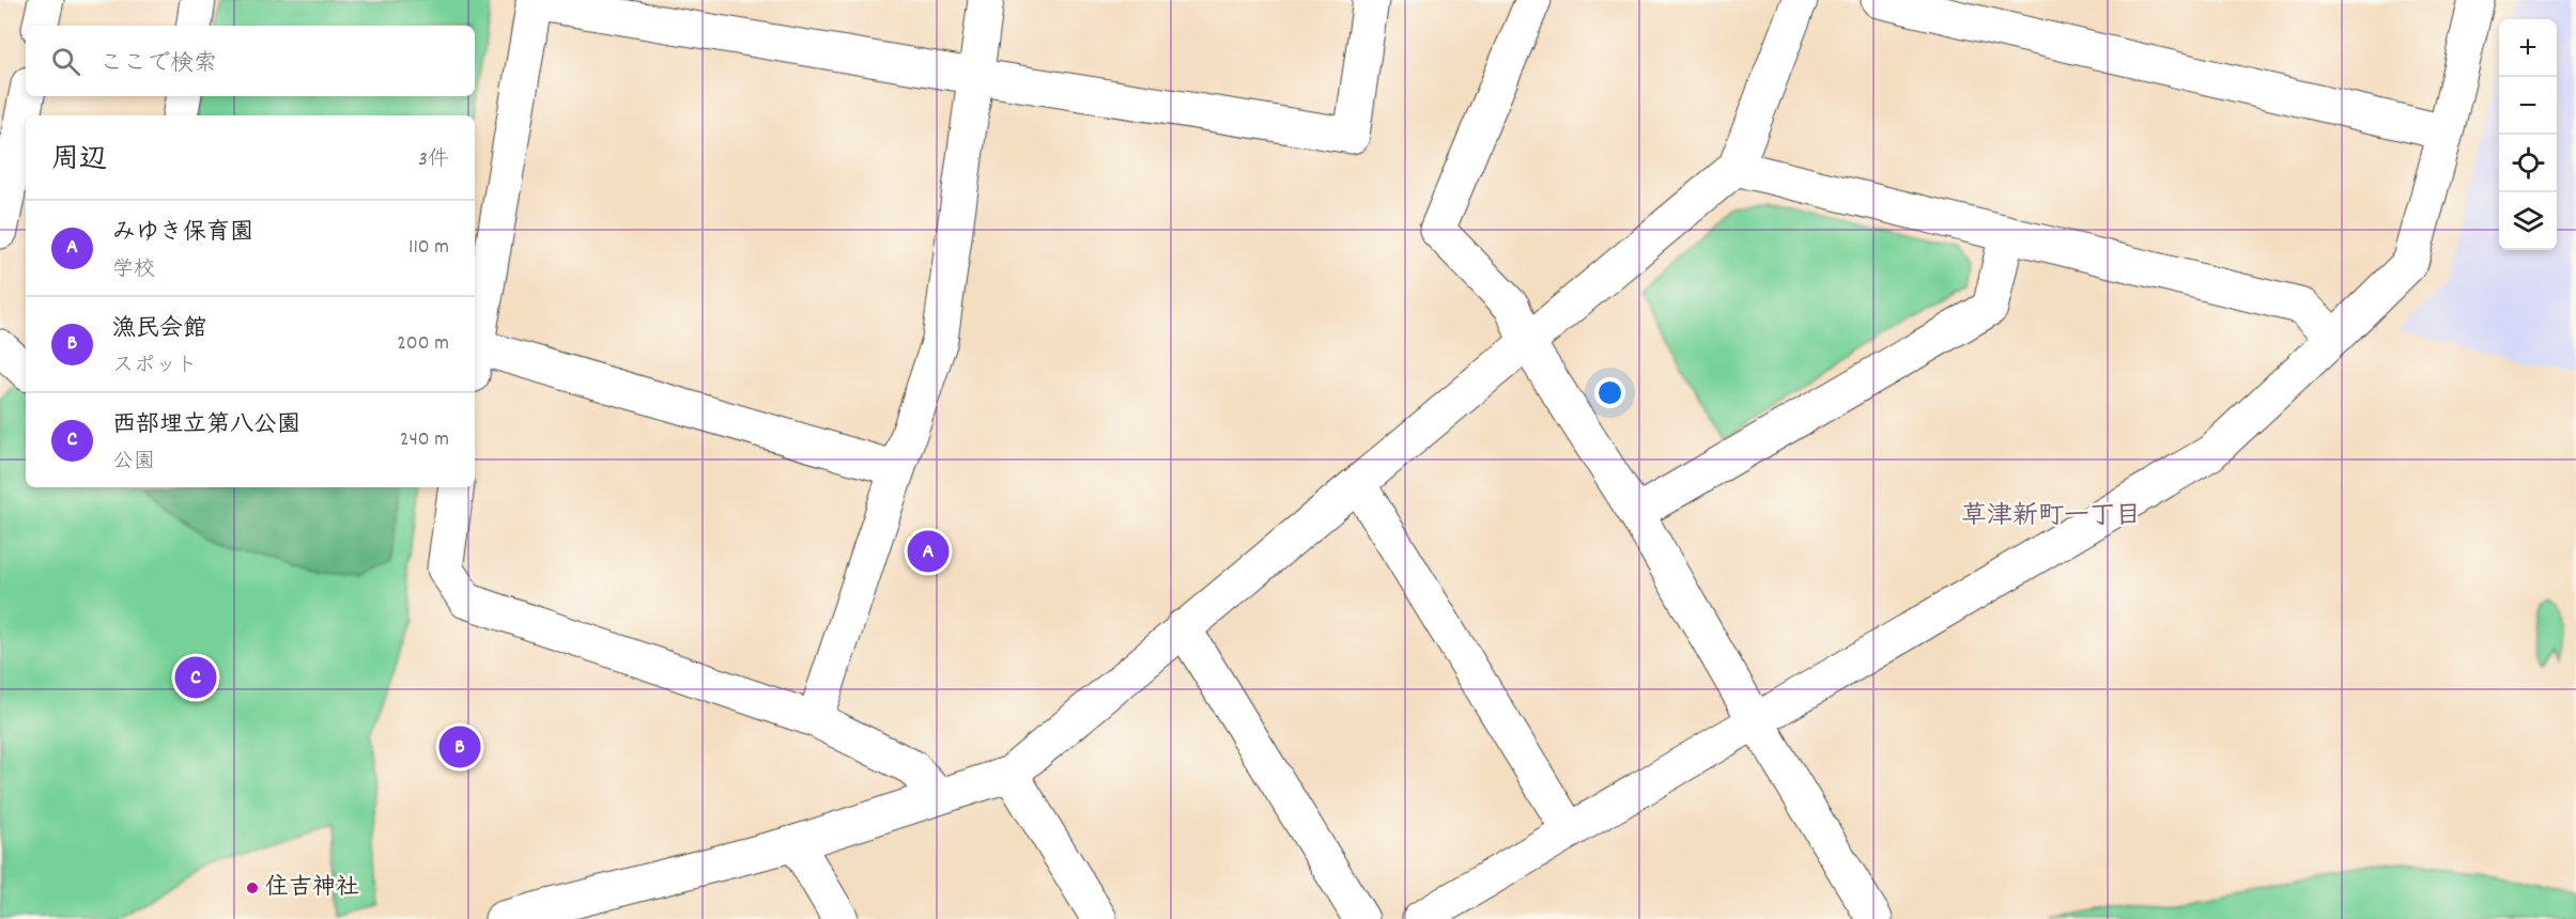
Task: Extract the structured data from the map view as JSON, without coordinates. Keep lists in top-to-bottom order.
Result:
{
  "districts": ["草津新町一丁目"],
  "places": ["住吉神社"],
  "page": {
    "map_buttons": ["+", "−"],
    "search": "ここで検索",
    "heading": ["周辺", "3件"],
    "list": [
      {
        "mark": "A",
        "name": "みゆき保育園",
        "note": "学校",
        "value": "110 m"
      },
      {
        "mark": "B",
        "name": "漁民会館",
        "note": "スポット",
        "value": "200 m"
      },
      {
        "mark": "C",
        "name": "西部埋立第八公園",
        "note": "公園",
        "value": "240 m"
      }
    ],
    "pins": ["A", "C", "B"]
  }
}
